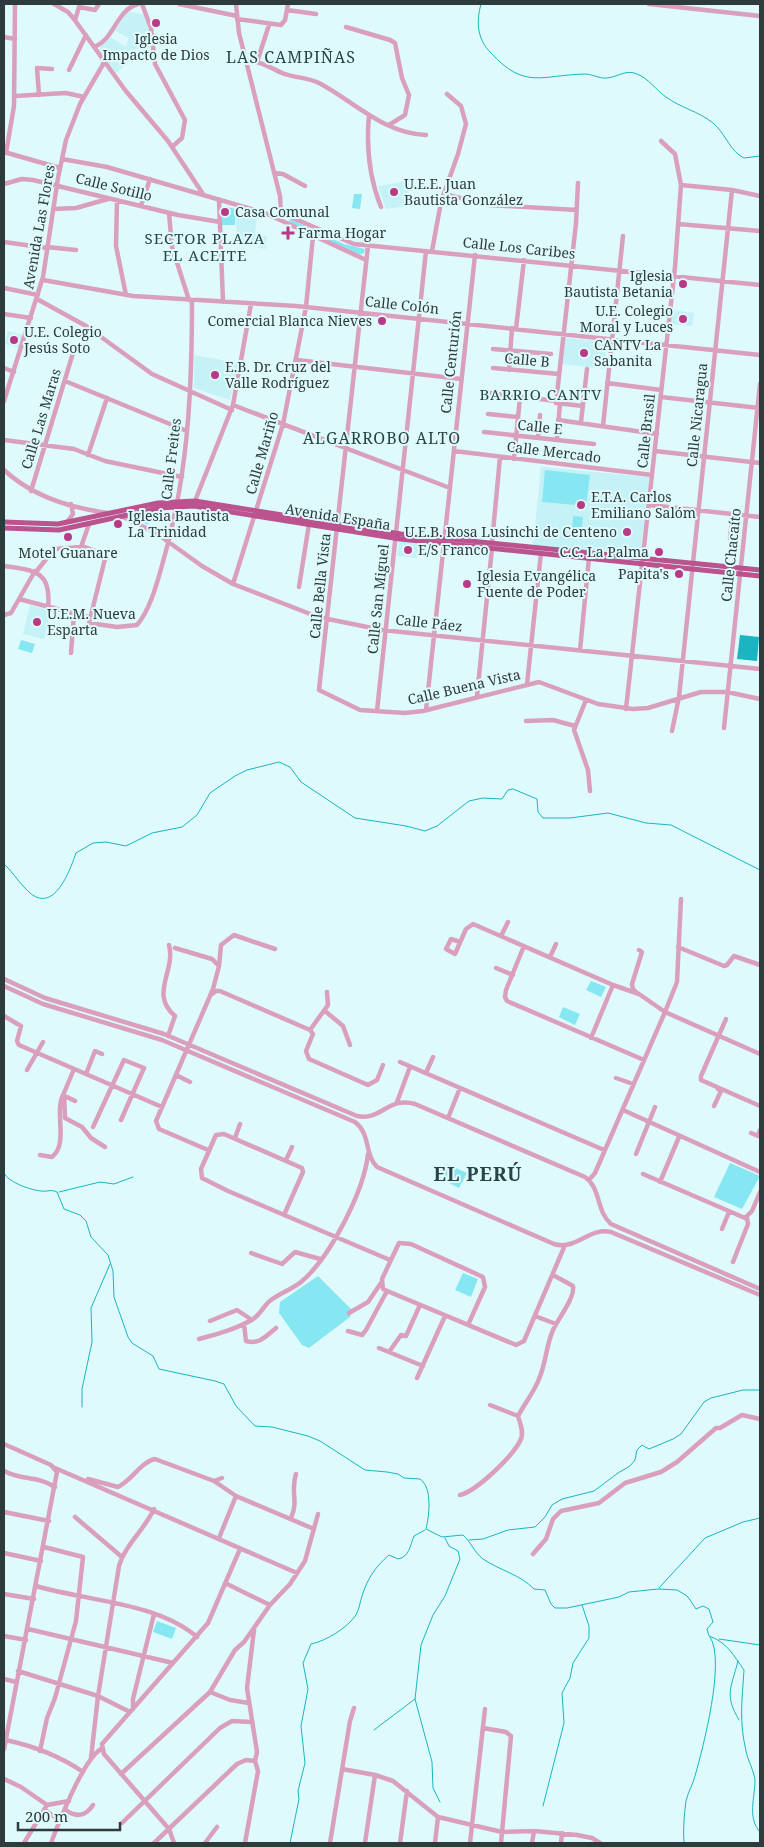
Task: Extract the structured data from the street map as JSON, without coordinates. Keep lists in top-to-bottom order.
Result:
{
  "streets": {
    "main road": ["Avenida España"],
    "street": [
      "Calle Sotillo",
      "Avenida Las Flores",
      "Calle Los Caribes",
      "Calle Colón",
      "Calle B",
      "Calle Centurión",
      "Calle Nicaragua",
      "Calle Las Maras",
      "Calle E",
      "Calle Brasil",
      "Calle Mercado",
      "Calle Mariño",
      "Calle Freites",
      "Calle Chacaíto",
      "Calle Bella Vista",
      "Calle San Miguel",
      "Calle Páez",
      "Calle Buena Vista"
    ]
  },
  "crossings": [
    ["Calle Sotillo", "Avenida Las Flores"],
    ["Calle Sotillo", "Calle Freites"],
    ["Avenida Las Flores", "Calle Colón"],
    ["Calle Los Caribes", "Calle Centurión"],
    ["Calle Los Caribes", "Calle Nicaragua"],
    ["Calle Los Caribes", "Calle Brasil"],
    ["Calle Los Caribes", "Calle Bella Vista"],
    ["Calle Los Caribes", "Calle San Miguel"],
    ["Calle Colón", "Calle Centurión"],
    ["Calle Colón", "Calle Nicaragua"],
    ["Calle Colón", "Calle Brasil"],
    ["Calle Colón", "Calle Mariño"],
    ["Calle Colón", "Calle Freites"],
    ["Calle Colón", "Calle Bella Vista"],
    ["Calle Colón", "Calle San Miguel"],
    ["Calle Centurión", "Calle Mercado"],
    ["Calle Centurión", "Avenida España"],
    ["Calle Centurión", "Calle Páez"],
    ["Calle Centurión", "Calle Buena Vista"],
    ["Calle Nicaragua", "Avenida España"],
    ["Calle Nicaragua", "Calle Páez"],
    ["Calle Nicaragua", "Calle Buena Vista"],
    ["Calle Brasil", "Calle Mercado"],
    ["Calle Brasil", "Avenida España"],
    ["Calle Brasil", "Calle Páez"],
    ["Calle Brasil", "Calle Buena Vista"],
    ["Calle Mariño", "Avenida España"],
    ["Calle Mariño", "Calle Páez"],
    ["Calle Freites", "Avenida España"],
    ["Calle Freites", "Calle Páez"],
    ["Avenida España", "Calle Chacaíto"],
    ["Avenida España", "Calle Bella Vista"],
    ["Avenida España", "Calle San Miguel"],
    ["Avenida España", "Calle Páez"],
    ["Calle Chacaíto", "Calle Páez"],
    ["Calle Chacaíto", "Calle Buena Vista"],
    ["Calle Bella Vista", "Calle Páez"],
    ["Calle Bella Vista", "Calle Buena Vista"],
    ["Calle San Miguel", "Calle Páez"],
    ["Calle San Miguel", "Calle Buena Vista"]
  ],
  "districts": [
    "LAS CAMPIÑAS",
    "SECTOR PLAZA EL ACEITE",
    "BARRIO CANTV",
    "ALGARROBO ALTO",
    "EL PERÚ"
  ],
  "places": {
    "other": [
      "Iglesia Impacto de Dios",
      "U.E.E. Juan Bautista González",
      "Casa Comunal",
      "Iglesia Bautista Betania",
      "U.E. Colegio Moral y Luces",
      "Comercial Blanca Nieves",
      "U.E. Colegio Jesús Soto",
      "CANTV La Sabanita",
      "E.B. Dr. Cruz del Valle Rodríguez",
      "E.T.A. Carlos Emiliano Salóm",
      "Iglesia Bautista La Trinidad",
      "U.E.B. Rosa Lusinchi de Centeno",
      "Motel Guanare",
      "E/S Franco",
      "C.C. La Palma",
      "Papita's",
      "Iglesia Evangélica Fuente de Poder",
      "U.E.M. Nueva Esparta"
    ],
    "health": ["Farma Hogar"]
  },
  "scale_bar": "200 m"
}
